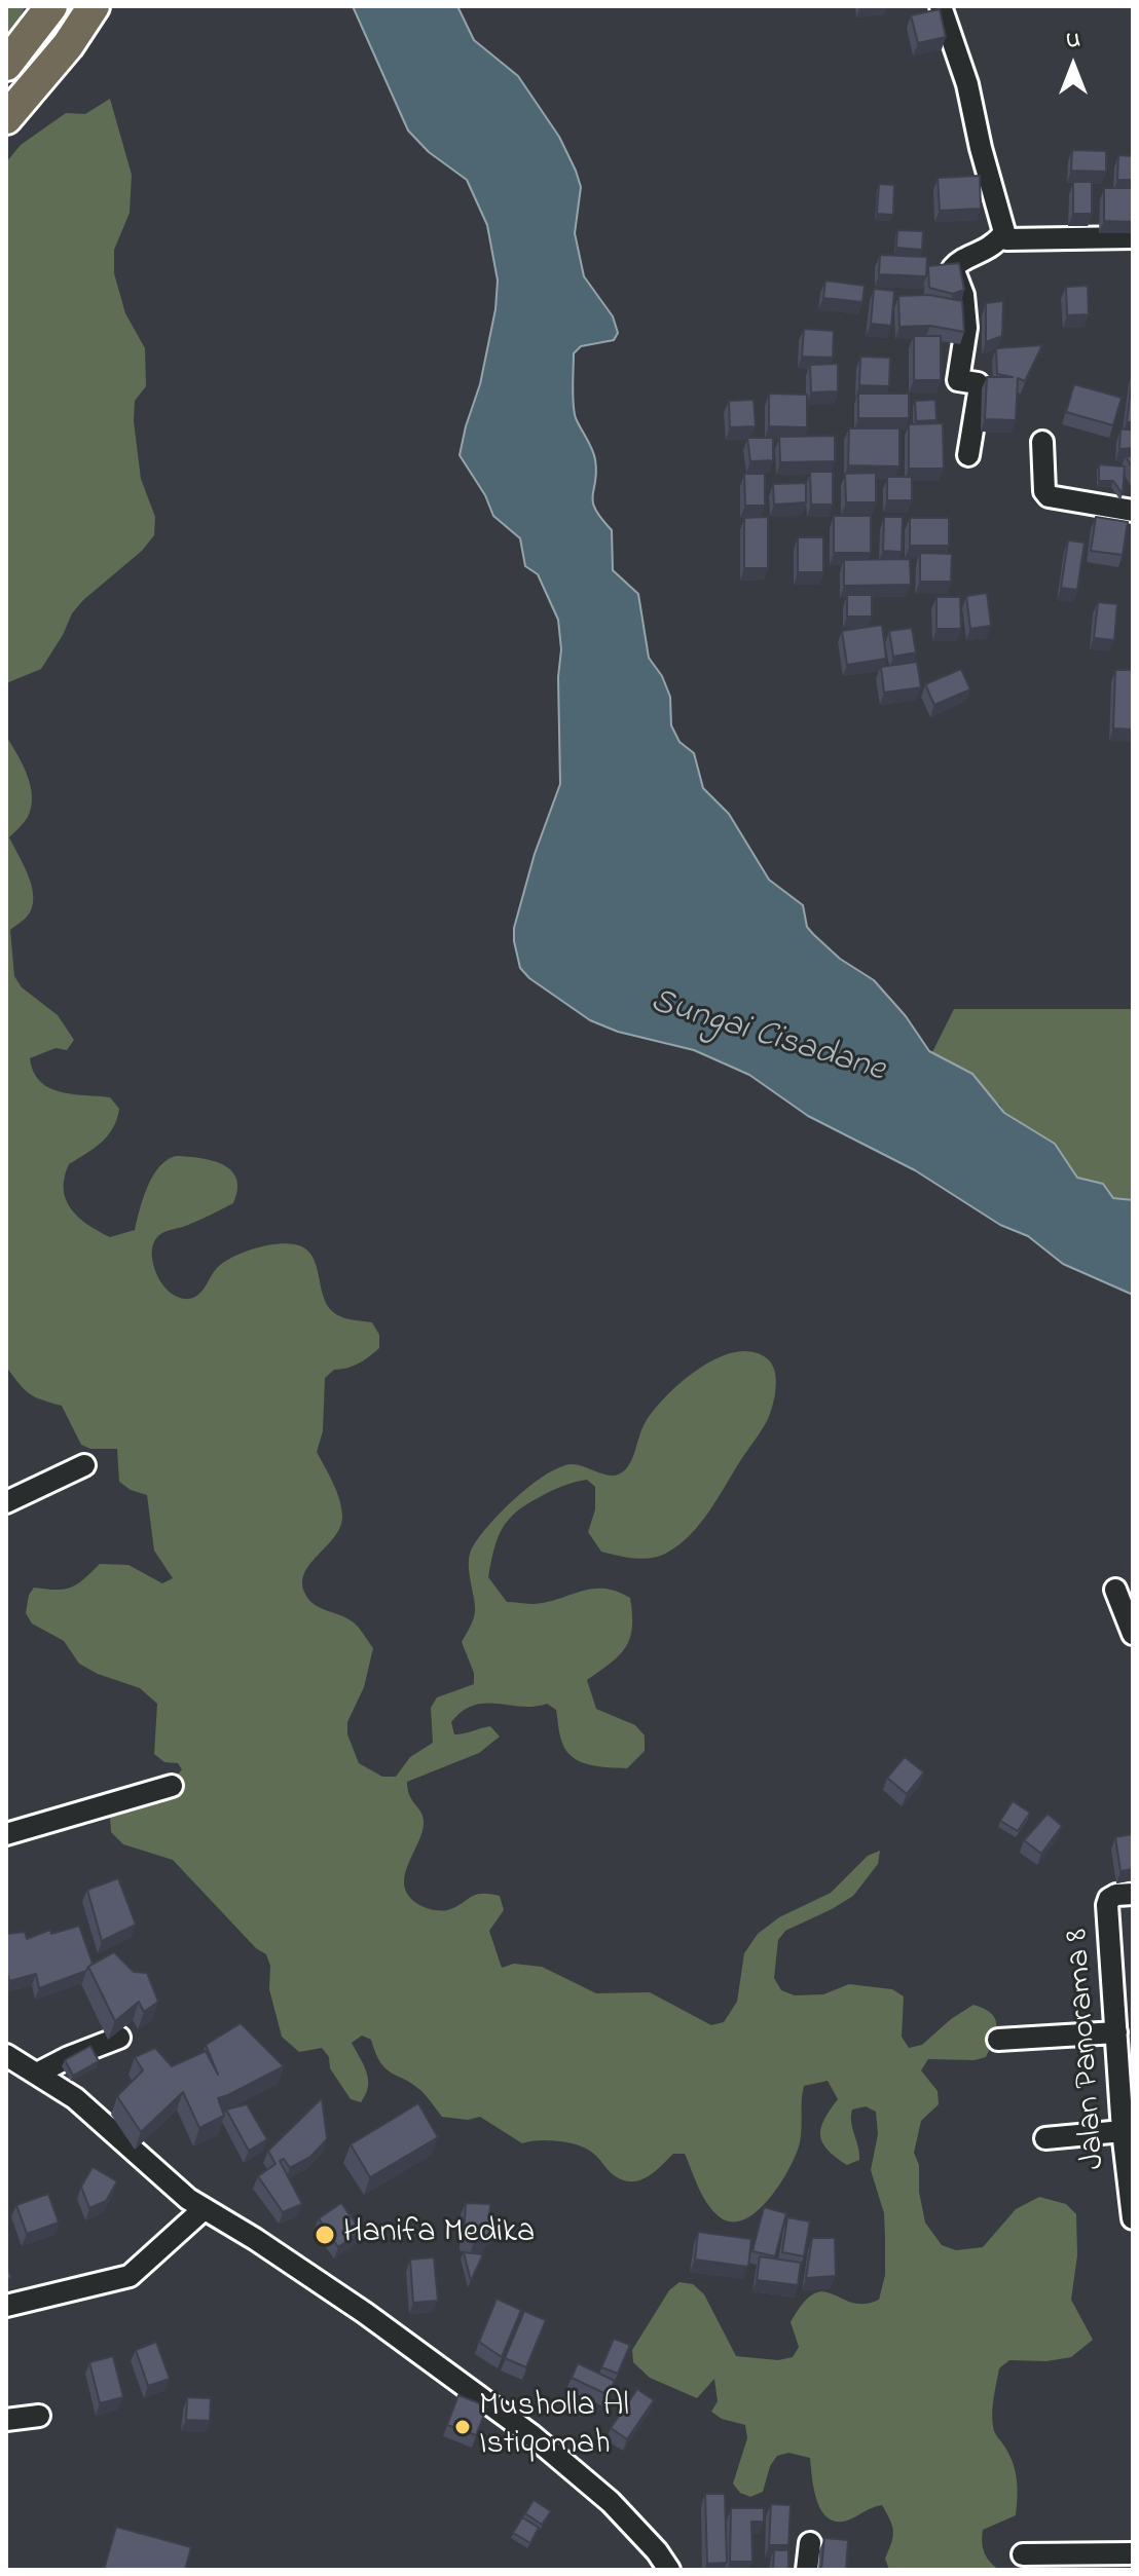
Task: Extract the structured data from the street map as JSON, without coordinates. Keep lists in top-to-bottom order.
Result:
{
  "streets": {
    "street": ["Jalan Panorama 8"]
  },
  "water": ["Sungai Cisadane"],
  "places": ["Hanifa Medika", "Musholla Al Istiqomah"],
  "north": "top"
}
